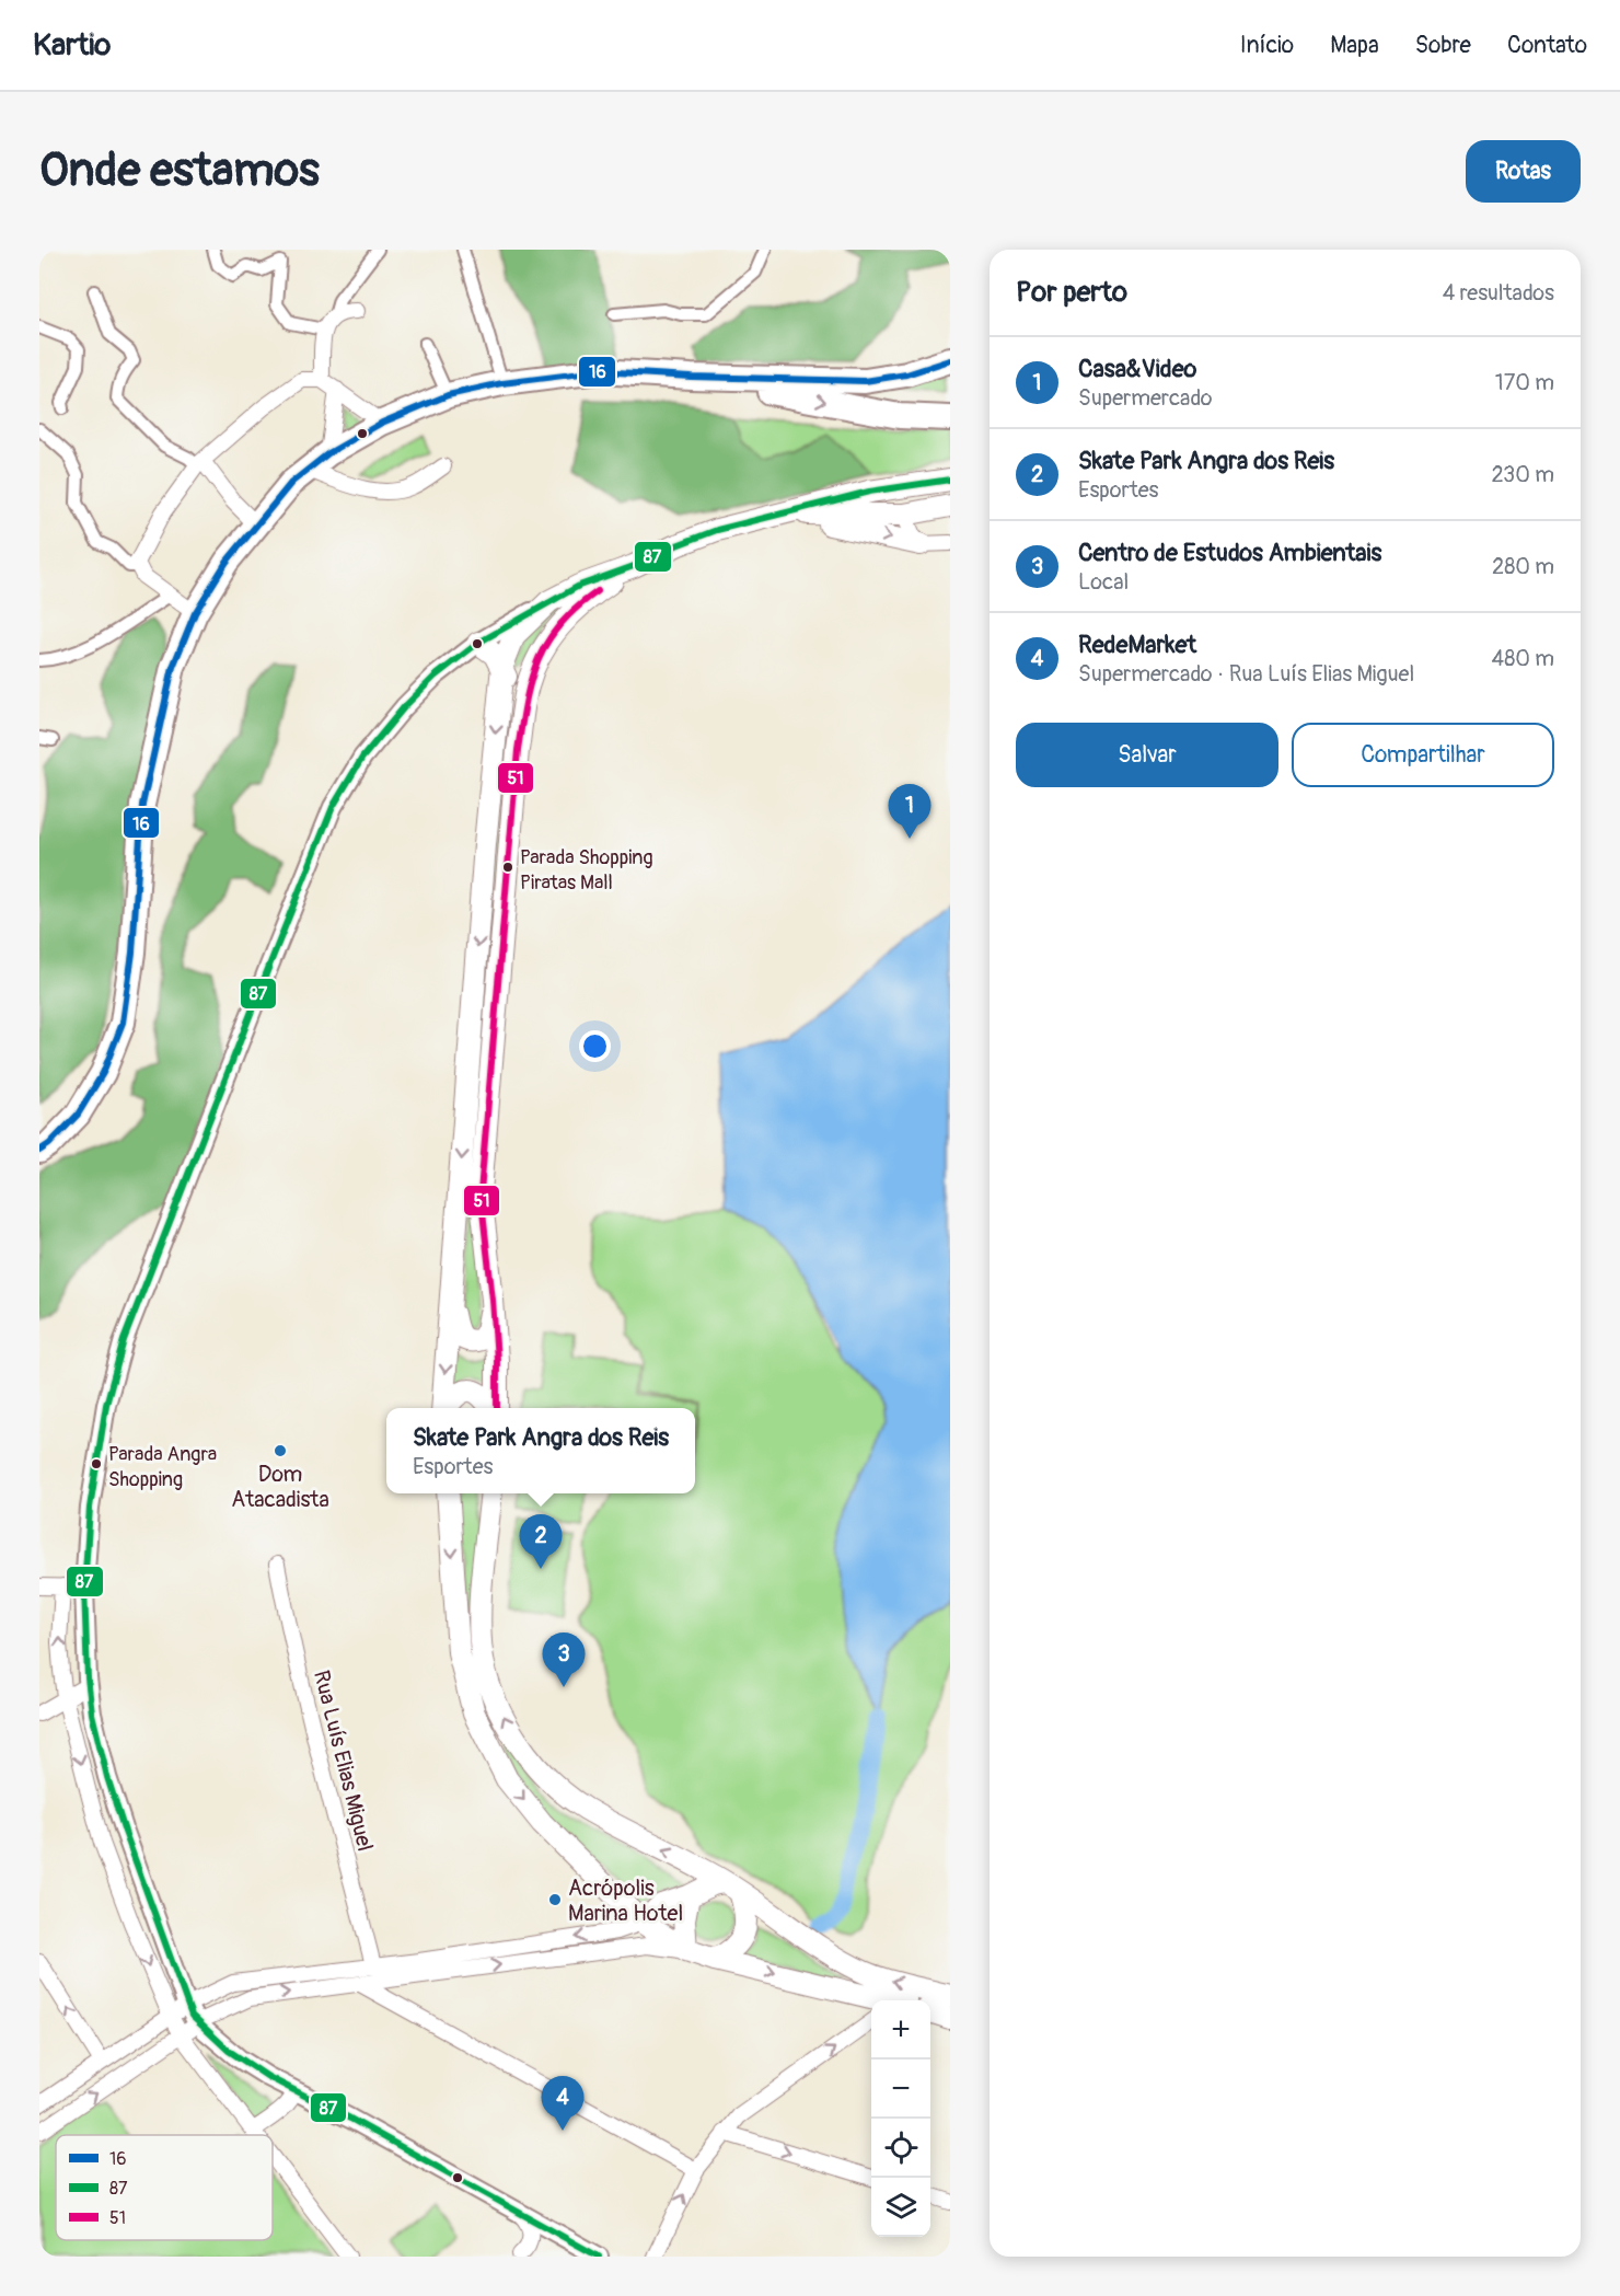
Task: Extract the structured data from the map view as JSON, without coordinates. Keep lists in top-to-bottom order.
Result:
{
  "streets": {
    "street": ["Rua Luís Elias Miguel"]
  },
  "places": [
    "Parada Shopping Piratas Mall",
    "Dom Atacadista",
    "Parada Angra Shopping",
    "Acrópolis Marina Hotel"
  ],
  "lines": ["transit line 16", "transit line 87", "transit line 51"],
  "legend": ["16", "87", "51"],
  "page": {
    "header": "Kartio",
    "nav": [
      "Início",
      "Mapa",
      "Sobre",
      "Contato"
    ],
    "buttons": [
      "Rotas",
      ["Salvar", "Compartilhar"]
    ],
    "title": "Onde estamos",
    "heading": ["Por perto", "4 resultados"],
    "list": [
      {
        "mark": "1",
        "name": "Casa&Video",
        "note": "Supermercado",
        "value": "170 m"
      },
      {
        "mark": "2",
        "name": "Skate Park Angra dos Reis",
        "note": "Esportes",
        "value": "230 m"
      },
      {
        "mark": "3",
        "name": "Centro de Estudos Ambientais",
        "note": "Local",
        "value": "280 m"
      },
      {
        "mark": "4",
        "name": "RedeMarket",
        "note": "Supermercado · Rua Luís Elias Miguel",
        "value": "480 m"
      }
    ],
    "pins": [
      "1",
      "2",
      "3",
      "4"
    ],
    "popup": ["Skate Park Angra dos Reis", "Esportes"],
    "map_buttons": ["+", "−"]
  }
}
